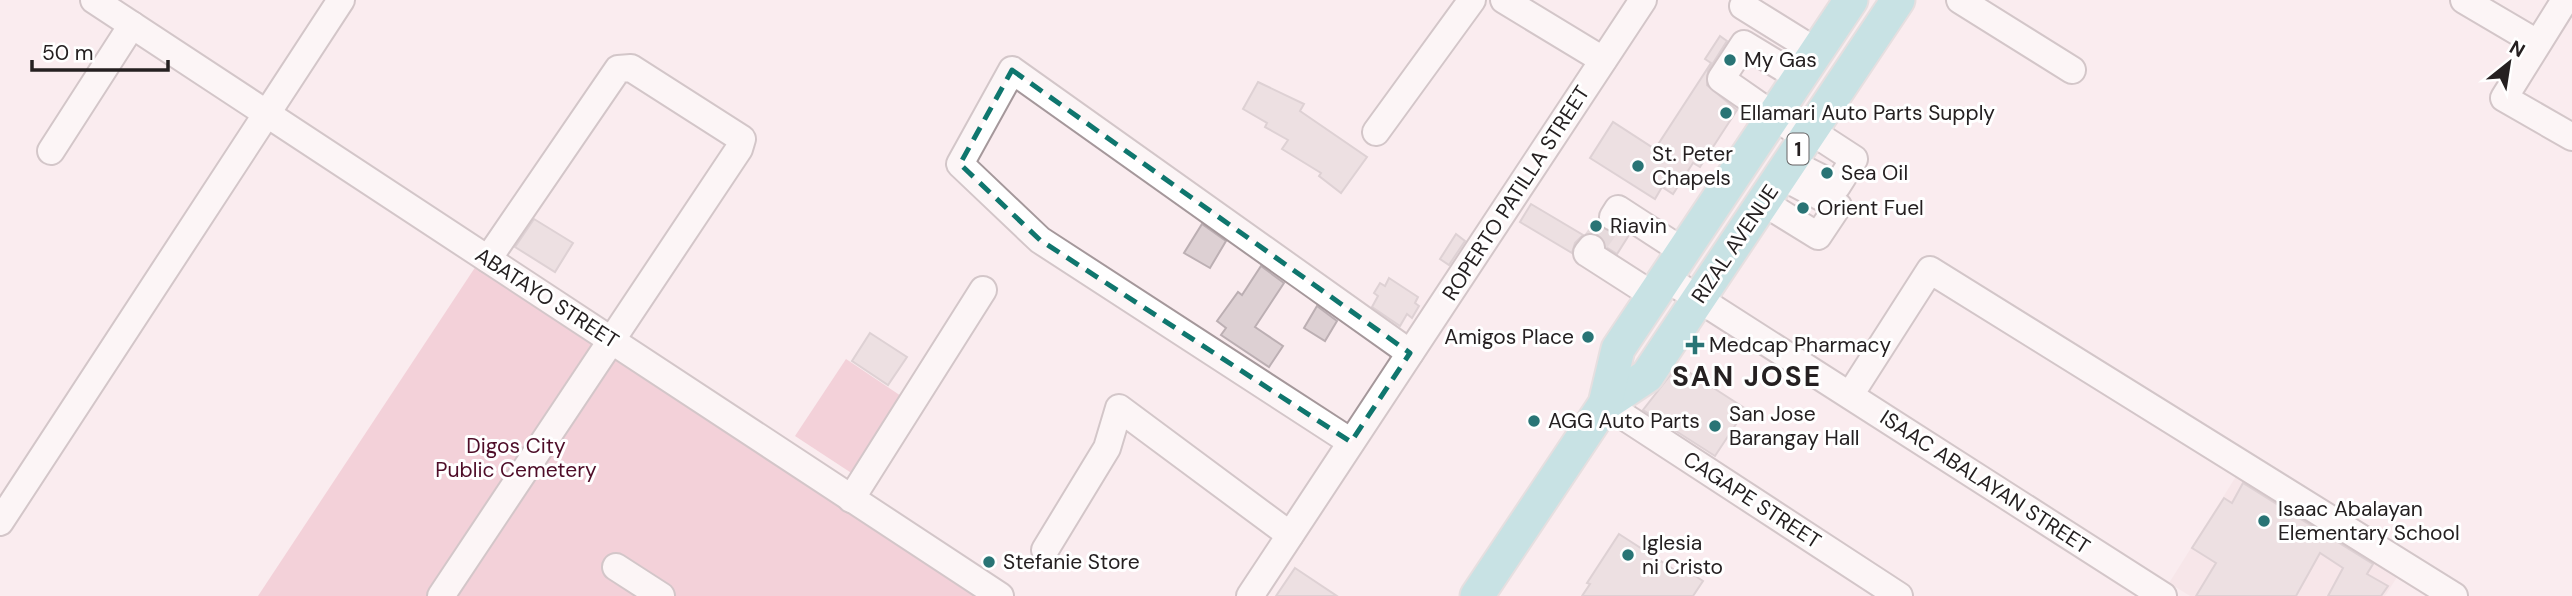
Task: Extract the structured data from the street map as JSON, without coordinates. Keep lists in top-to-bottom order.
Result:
{
  "streets": {
    "main road": ["1", "RIZAL AVENUE"],
    "street": [
      "ROPERTO PATILLA STREET",
      "ABATAYO STREET",
      "ISAAC ABALAYAN STREET",
      "CAGAPE STREET"
    ]
  },
  "crossings": [
    ["RIZAL AVENUE", "ISAAC ABALAYAN STREET"],
    ["RIZAL AVENUE", "CAGAPE STREET"]
  ],
  "districts": ["SAN JOSE"],
  "parks": ["Digos City Public Cemetery"],
  "places": {
    "other": [
      "My Gas",
      "Ellamari Auto Parts Supply",
      "St. Peter Chapels",
      "Sea Oil",
      "Orient Fuel",
      "Riavin",
      "Amigos Place",
      "AGG Auto Parts",
      "San Jose Barangay Hall",
      "Isaac Abalayan Elementary School",
      "Iglesia ni Cristo",
      "Stefanie Store"
    ],
    "health": ["Medcap Pharmacy"]
  },
  "scale_bar": "50 m",
  "north": "top right"
}
